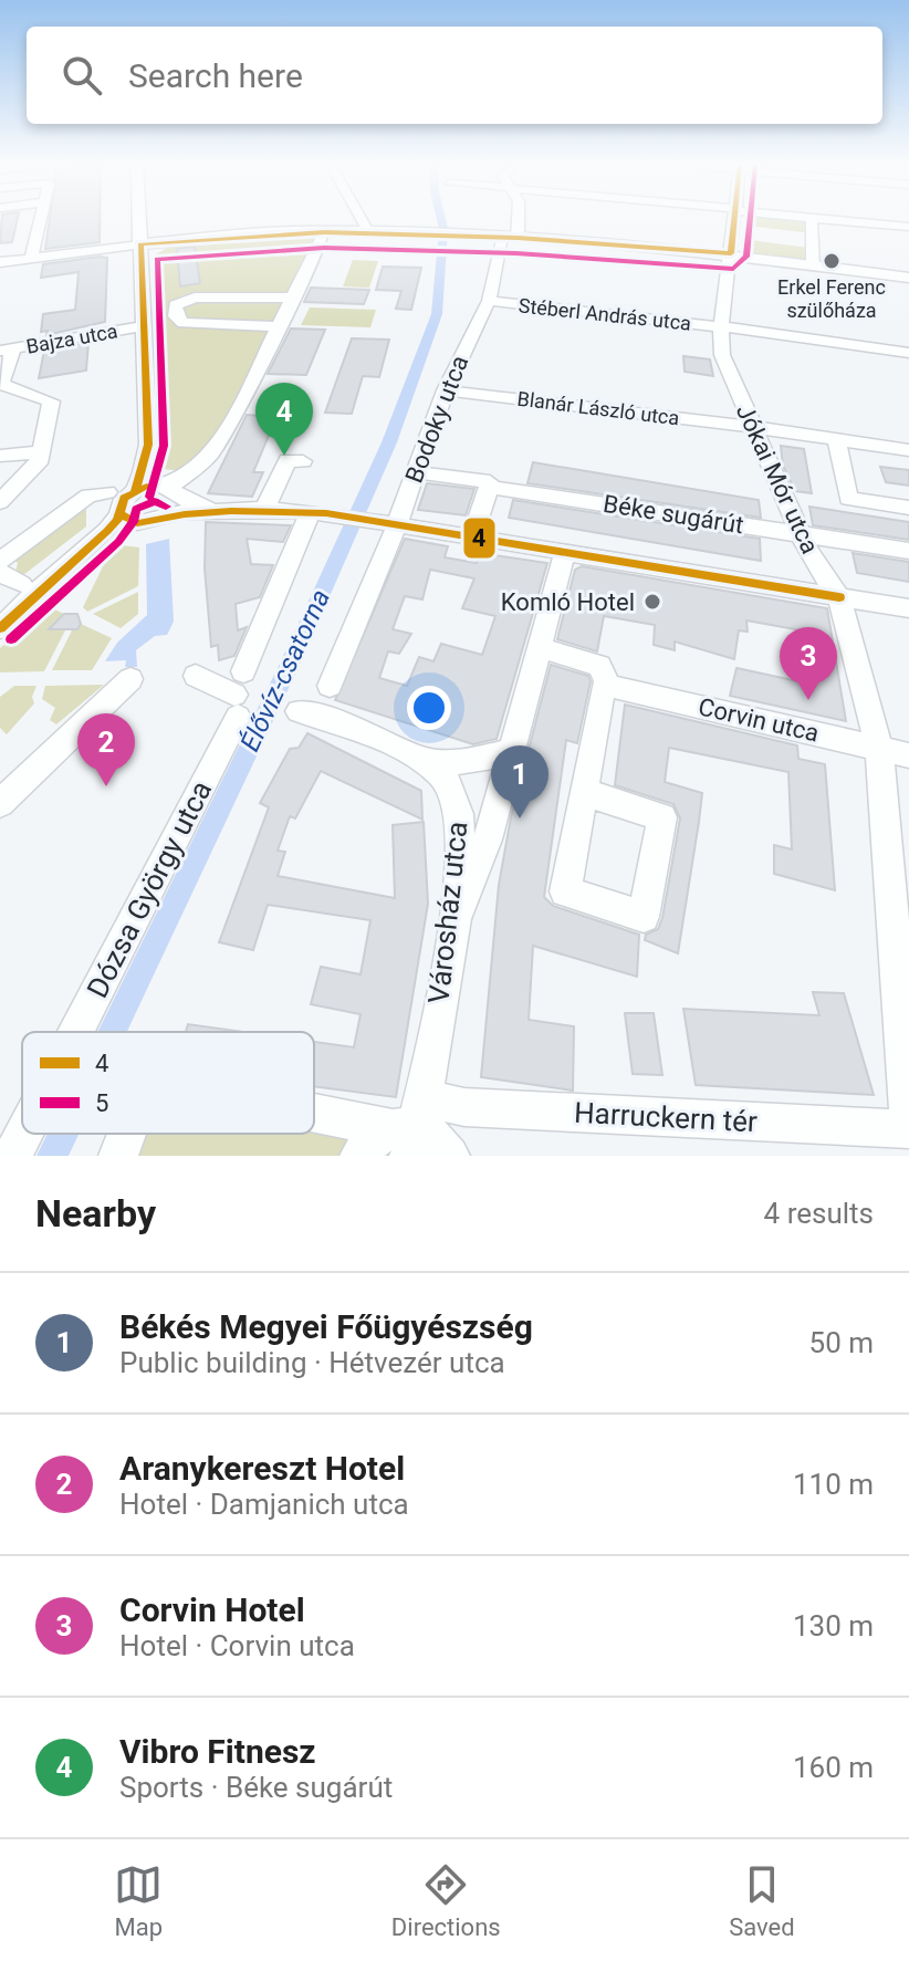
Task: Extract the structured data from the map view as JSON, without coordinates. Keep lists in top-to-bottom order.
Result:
{
  "streets": {
    "street": [
      "Stéberl András utca",
      "Bajza utca",
      "Blanár László utca",
      "Bodoky utca",
      "Jókai Mór utca",
      "Béke sugárút",
      "Corvin utca",
      "Dózsa György utca",
      "Városház utca",
      "Harruckern tér"
    ]
  },
  "crossings": [
    ["Stéberl András utca", "Bodoky utca"],
    ["Stéberl András utca", "Jókai Mór utca"],
    ["Blanár László utca", "Bodoky utca"],
    ["Blanár László utca", "Jókai Mór utca"],
    ["Bodoky utca", "Béke sugárút"],
    ["Jókai Mór utca", "Béke sugárút"],
    ["Jókai Mór utca", "Corvin utca"],
    ["Városház utca", "Harruckern tér"]
  ],
  "water": ["Élővíz-csatorna"],
  "places": ["Erkel Ferenc szülőháza", "Komló Hotel"],
  "lines": ["transit line 4", "transit line 5"],
  "legend": ["4", "5"],
  "page": {
    "search": "Search here",
    "pins": [
      "4",
      "3",
      "2",
      "1"
    ],
    "heading": ["Nearby", "4 results"],
    "list": [
      {
        "mark": "1",
        "name": "Békés Megyei Főügyészség",
        "note": "Public building · Hétvezér utca",
        "value": "50 m"
      },
      {
        "mark": "2",
        "name": "Aranykereszt Hotel",
        "note": "Hotel · Damjanich utca",
        "value": "110 m"
      },
      {
        "mark": "3",
        "name": "Corvin Hotel",
        "note": "Hotel · Corvin utca",
        "value": "130 m"
      },
      {
        "mark": "4",
        "name": "Vibro Fitnesz",
        "note": "Sports · Béke sugárút",
        "value": "160 m"
      }
    ],
    "nav": ["Map", "Directions", "Saved"]
  }
}
